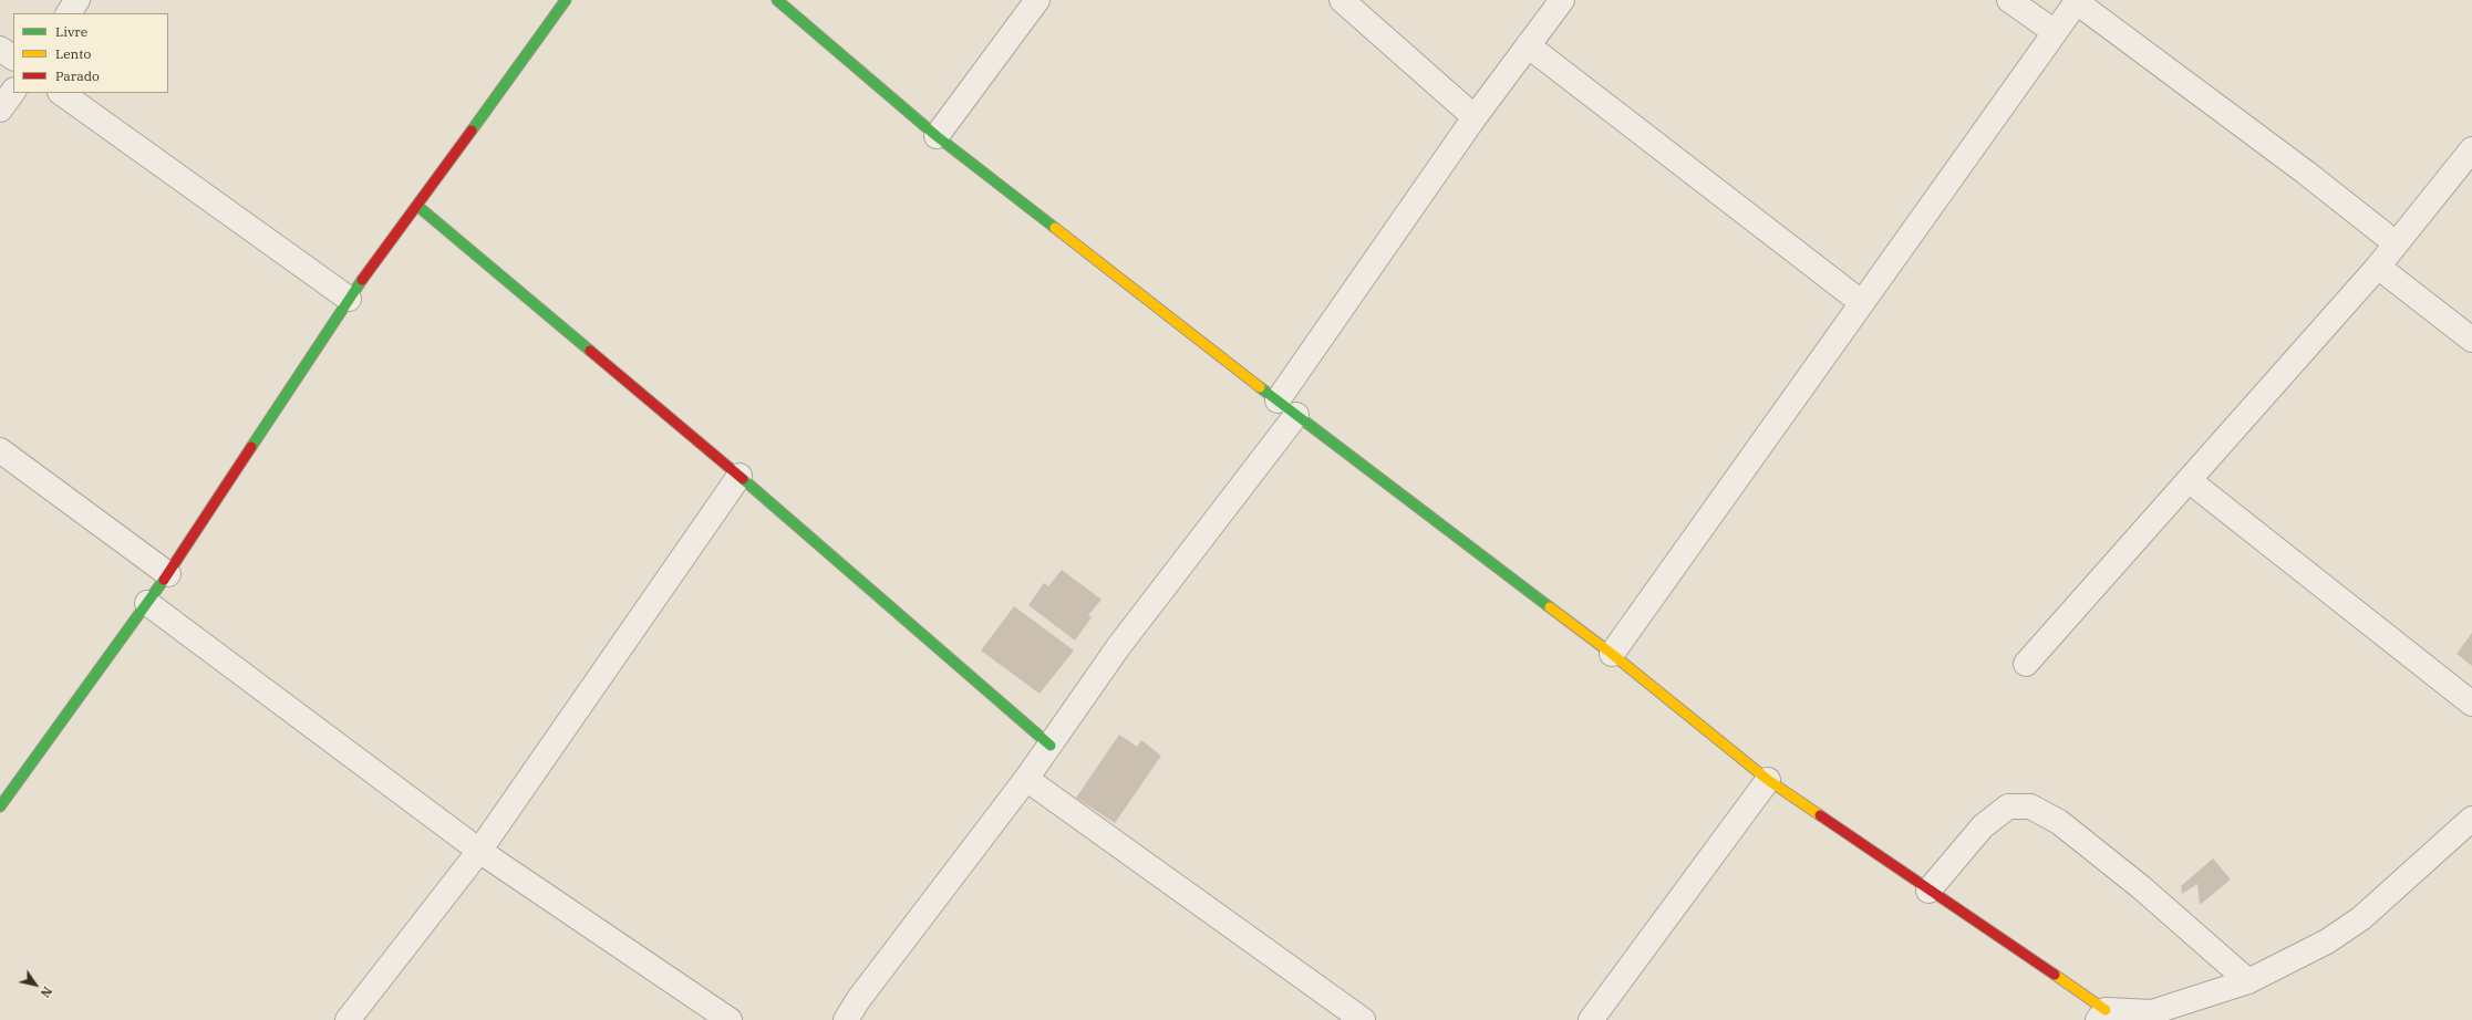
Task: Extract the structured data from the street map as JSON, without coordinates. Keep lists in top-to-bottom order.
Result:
{
  "legend": ["Livre", "Lento", "Parado"],
  "north": "bottom right"
}
